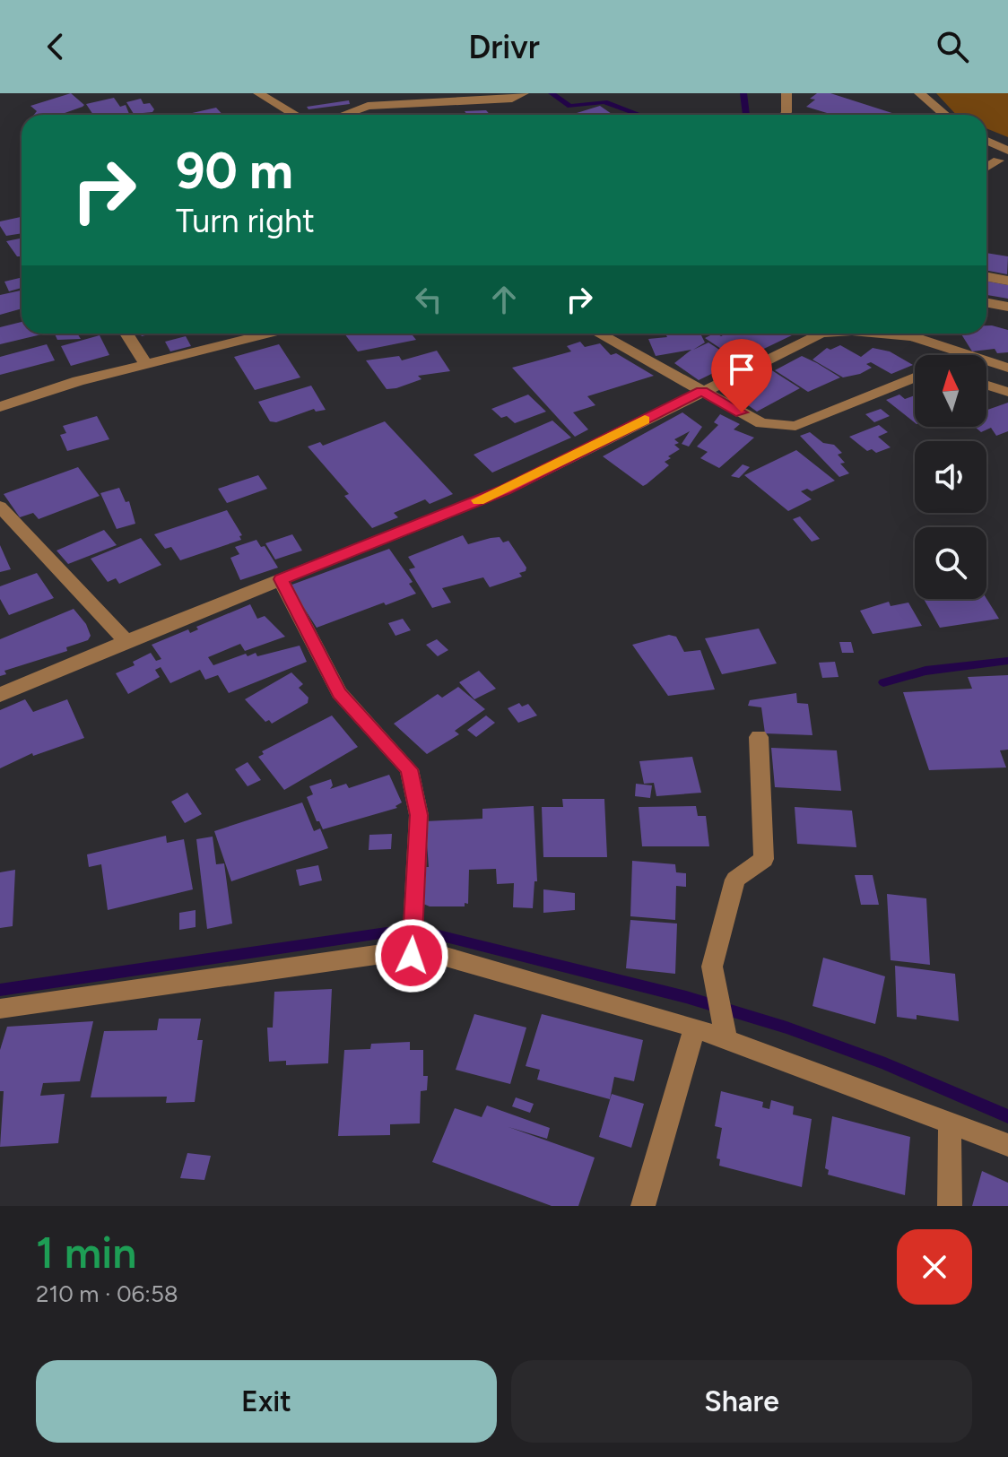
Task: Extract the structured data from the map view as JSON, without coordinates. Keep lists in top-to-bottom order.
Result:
{
  "north": "top",
  "page": {
    "header": "Drivr",
    "turn": ["90 m", "Turn right"],
    "heading": ["1 min", "210 m · 06:58"],
    "buttons": ["Exit", "Share"]
  }
}
